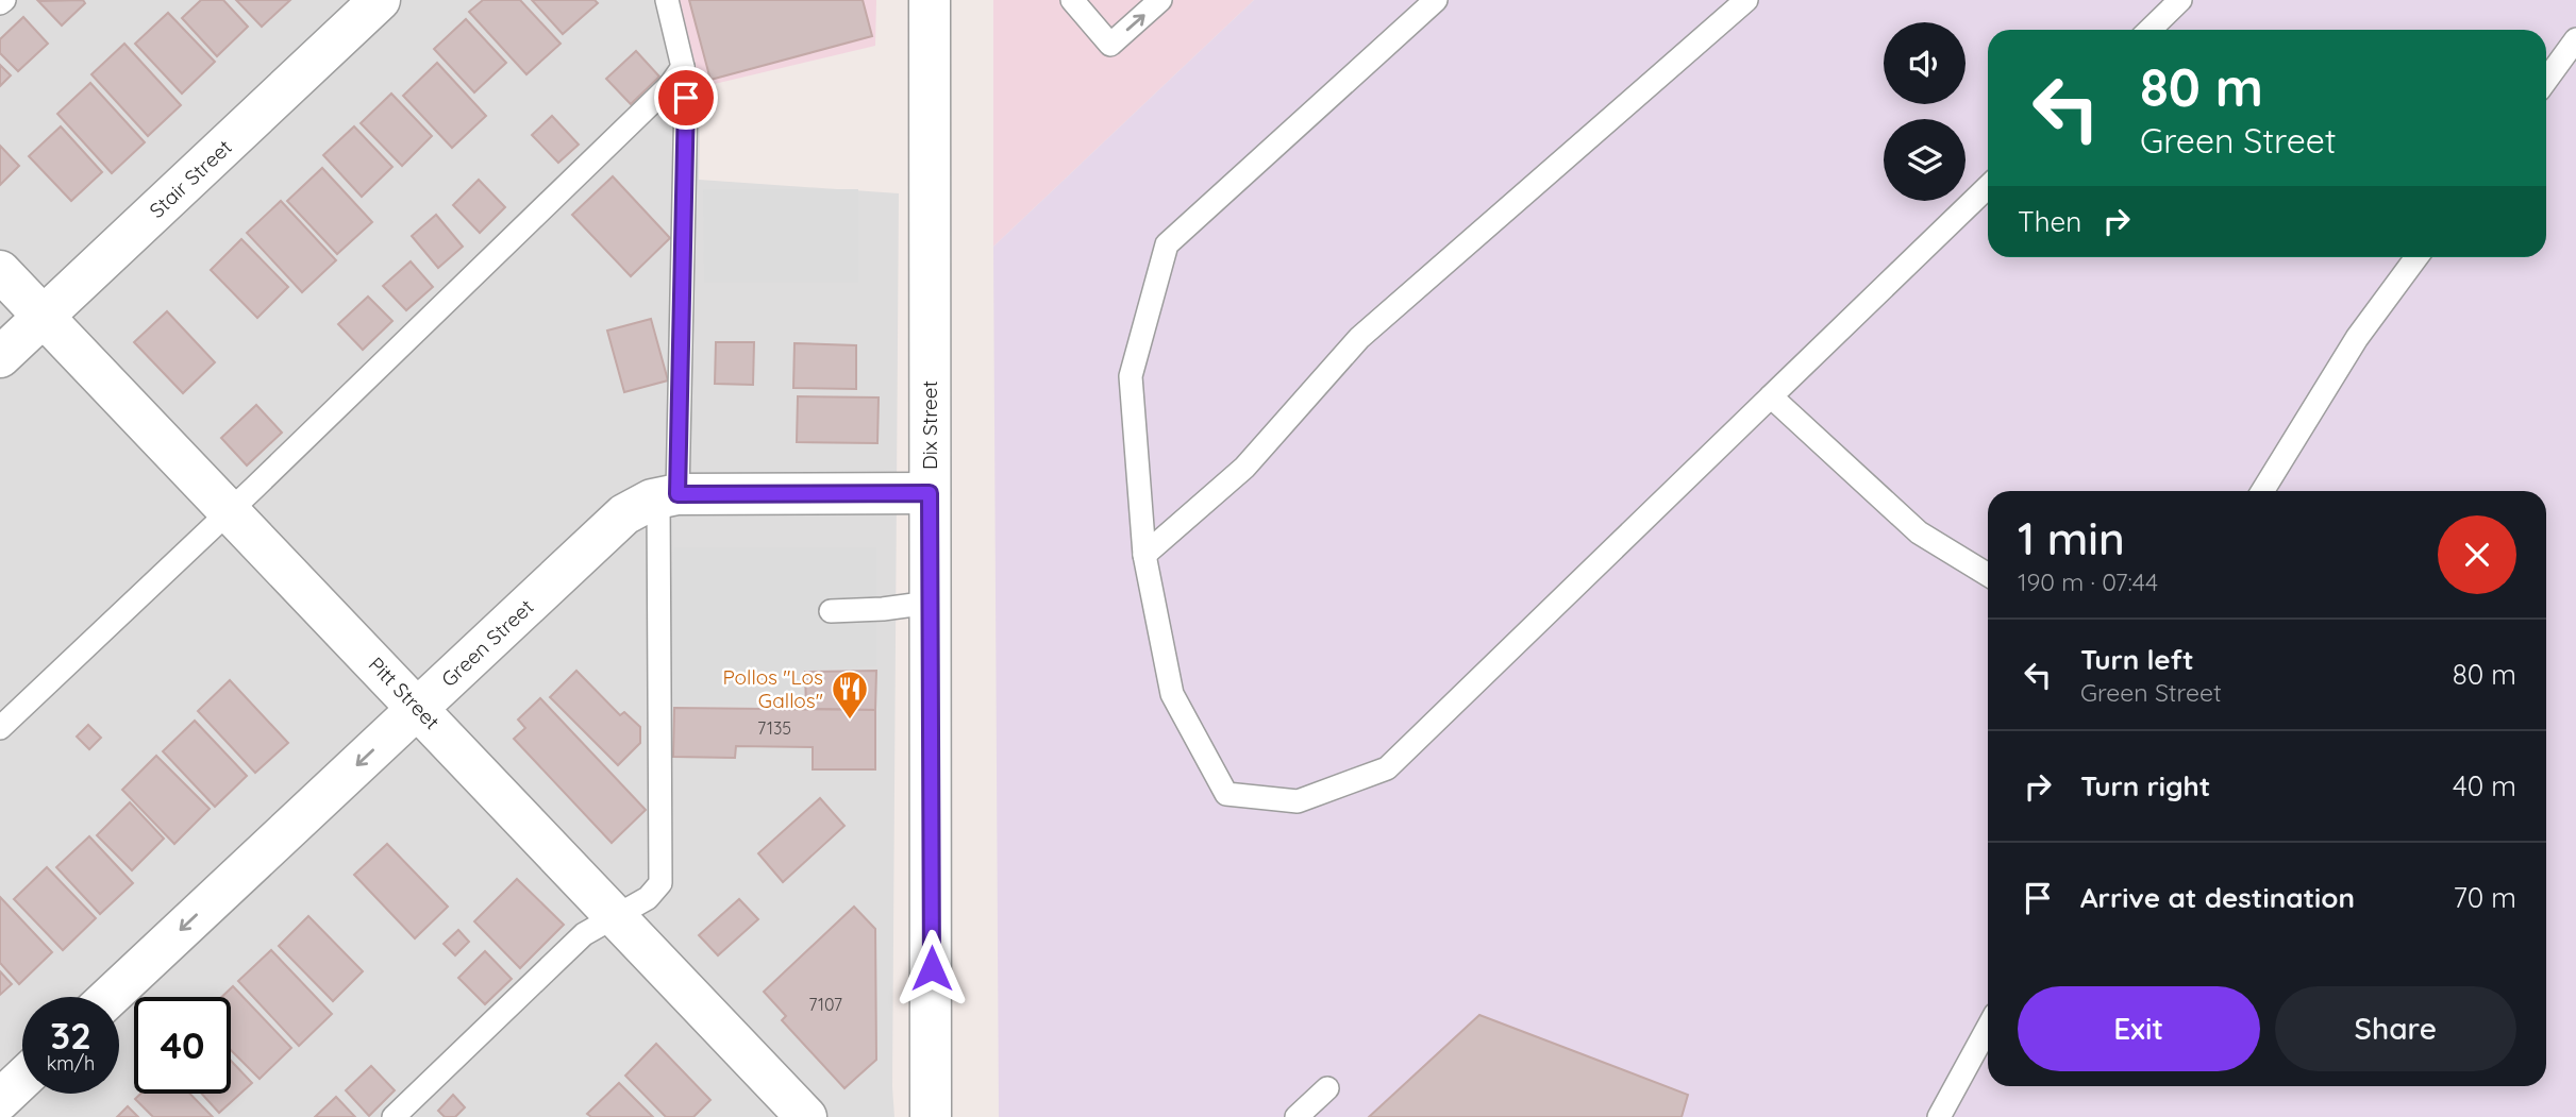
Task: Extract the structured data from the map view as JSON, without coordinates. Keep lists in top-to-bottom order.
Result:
{
  "streets": {
    "street": [
      "Stair Street",
      "Dix Street",
      "Green Street",
      "Pitt Street"
    ]
  },
  "crossings": [
    ["Stair Street", "Pitt Street"],
    ["Dix Street", "Green Street"],
    ["Green Street", "Pitt Street"]
  ],
  "one_way": ["Green Street"],
  "places": {
    "restaurant": ["Pollos \"Los Gallos\""]
  },
  "house_numbers": ["7135", "7107"],
  "page": {
    "turn": ["80 m", "Green Street"],
    "then": "Then",
    "heading": ["1 min", "190 m · 07:44"],
    "list": [
      {
        "name": "Turn left",
        "note": "Green Street",
        "value": "80 m"
      },
      {
        "name": "Turn right",
        "value": "40 m"
      },
      {
        "name": "Arrive at destination",
        "value": "70 m"
      }
    ],
    "buttons": ["Exit", "Share"],
    "speed": "32 km/h",
    "limit": "40"
  }
}
